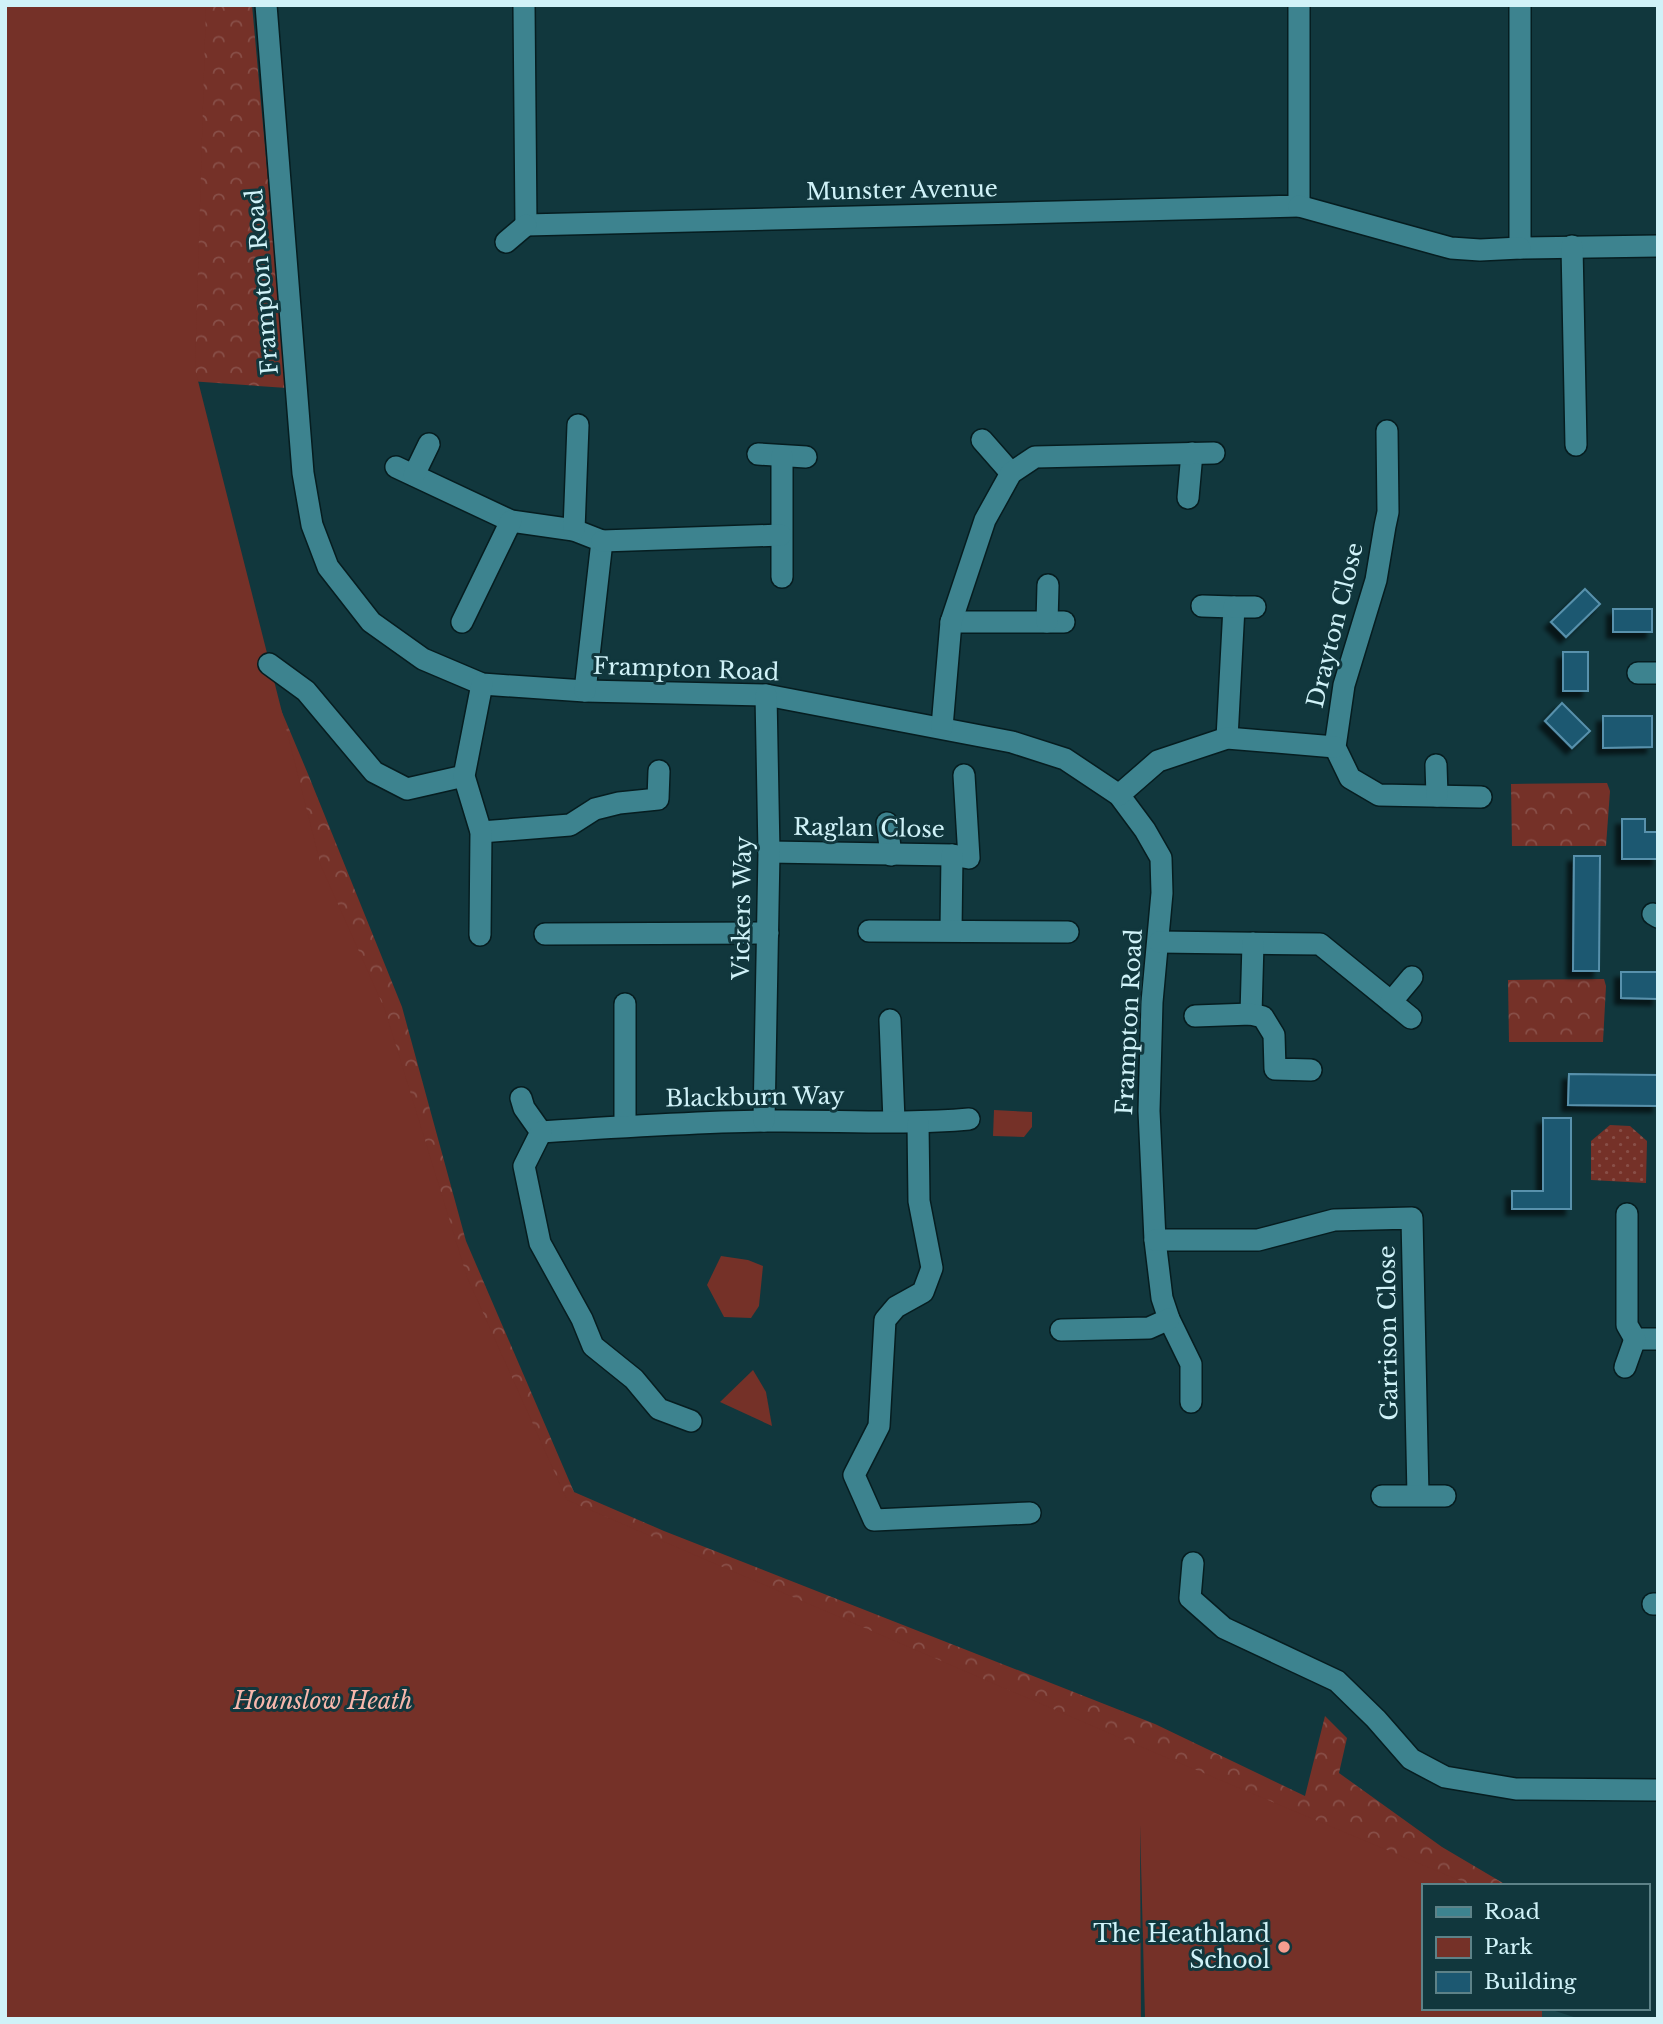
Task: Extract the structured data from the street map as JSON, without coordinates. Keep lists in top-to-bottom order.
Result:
{
  "streets": {
    "street": [
      "Munster Avenue",
      "Frampton Road",
      "Drayton Close",
      "Raglan Close",
      "Vickers Way",
      "Blackburn Way",
      "Garrison Close"
    ]
  },
  "crossings": [
    ["Frampton Road", "Vickers Way"],
    ["Frampton Road", "Garrison Close"],
    ["Raglan Close", "Vickers Way"],
    ["Vickers Way", "Blackburn Way"]
  ],
  "parks": ["Hounslow Heath"],
  "places": ["The Heathland School"],
  "legend": ["Road", "Park", "Building"]
}
